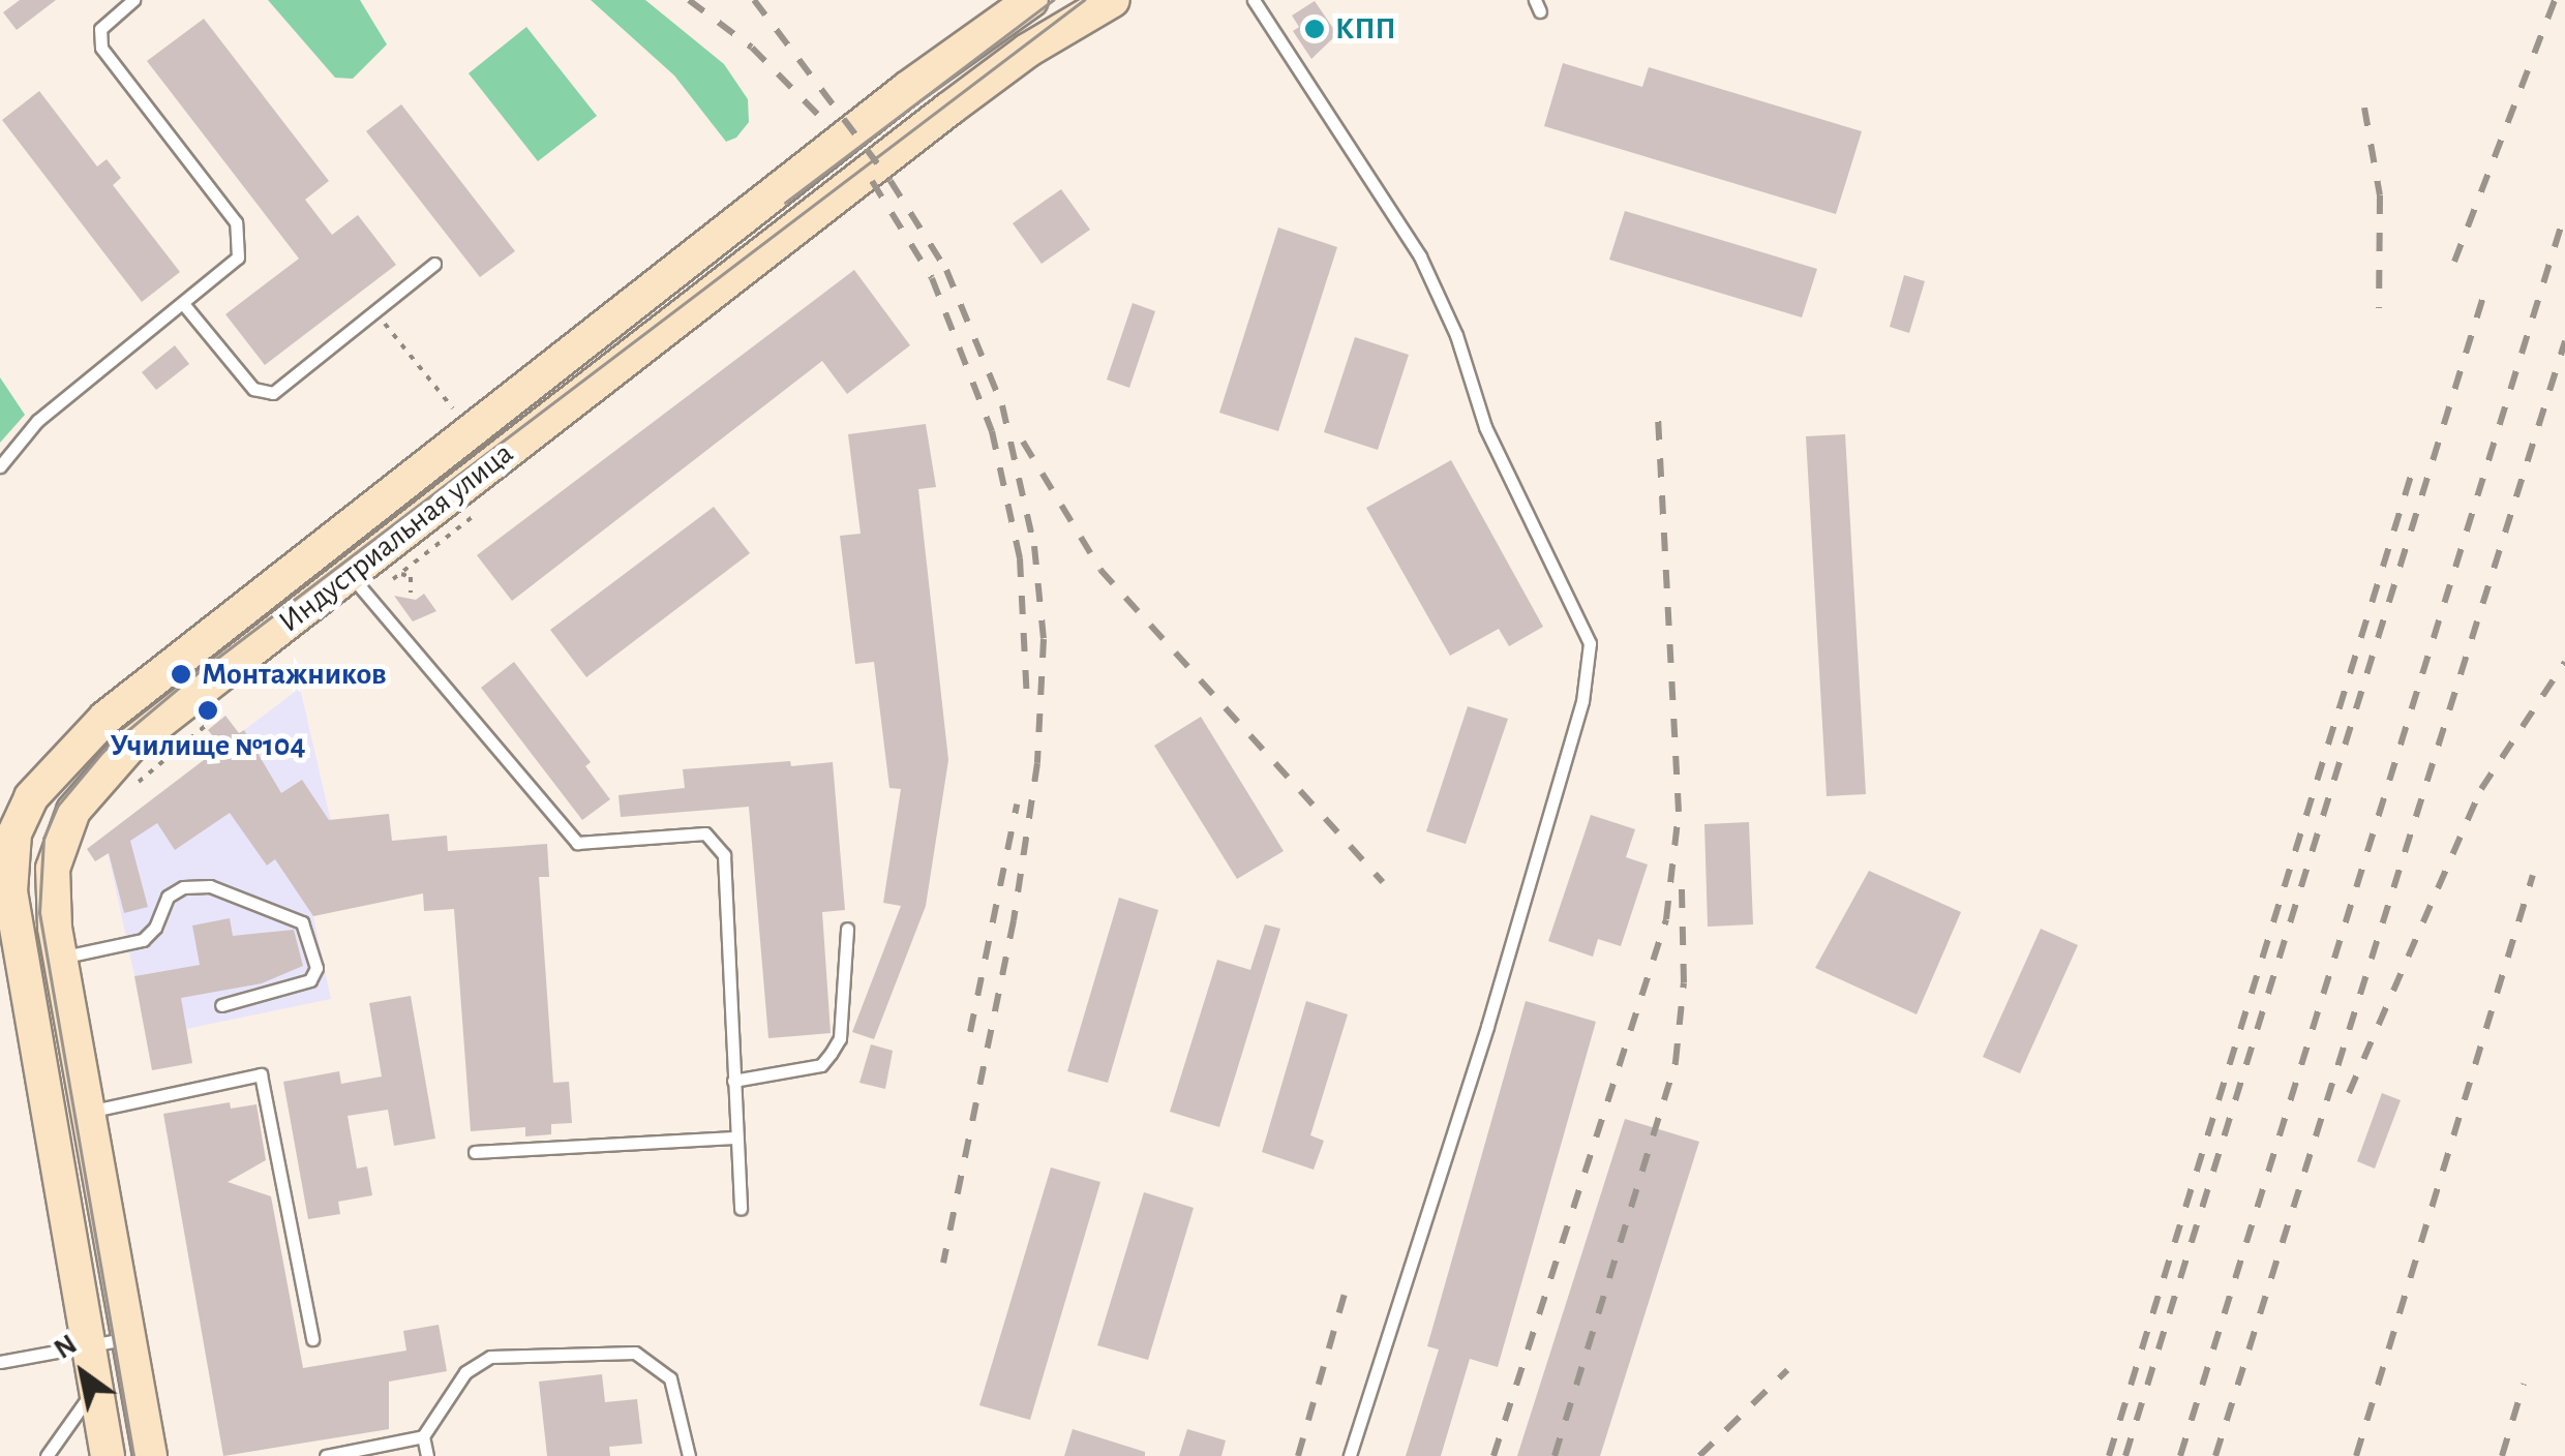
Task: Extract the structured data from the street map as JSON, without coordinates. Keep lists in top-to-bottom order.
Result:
{
  "streets": {
    "main road": ["Индустриальная улица"]
  },
  "places": ["КПП", "Монтажников", "Училище №104"],
  "north": "top left"
}
